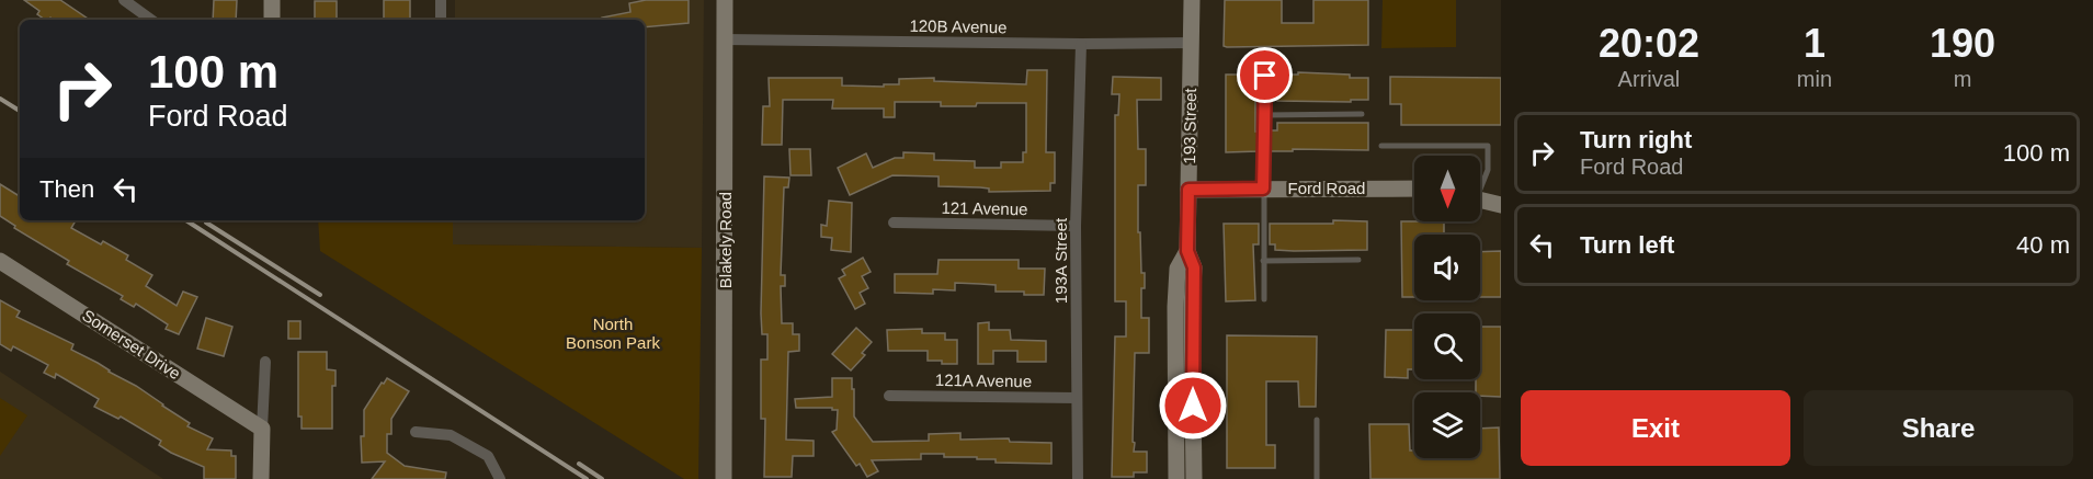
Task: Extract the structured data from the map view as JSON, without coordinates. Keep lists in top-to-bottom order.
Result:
{
  "streets": {
    "street": [
      "120B Avenue",
      "193 Street",
      "Ford Road",
      "121 Avenue",
      "Blakely Road",
      "193A Street",
      "Somerset Drive",
      "121A Avenue"
    ]
  },
  "crossings": [
    ["120B Avenue", "193 Street"],
    ["120B Avenue", "Blakely Road"],
    ["120B Avenue", "193A Street"],
    ["193 Street", "Ford Road"],
    ["121 Avenue", "193A Street"],
    ["193A Street", "121A Avenue"]
  ],
  "parks": ["North Bonson Park"],
  "north": "bottom",
  "page": {
    "eta": [
      "20:02",
      "Arrival",
      "1",
      "min",
      "190",
      "m"
    ],
    "turn": ["100 m", "Ford Road"],
    "list": [
      {
        "name": "Turn right",
        "note": "Ford Road",
        "value": "100 m"
      },
      {
        "name": "Turn left",
        "value": "40 m"
      }
    ],
    "then": "Then",
    "buttons": ["Exit", "Share"]
  }
}
